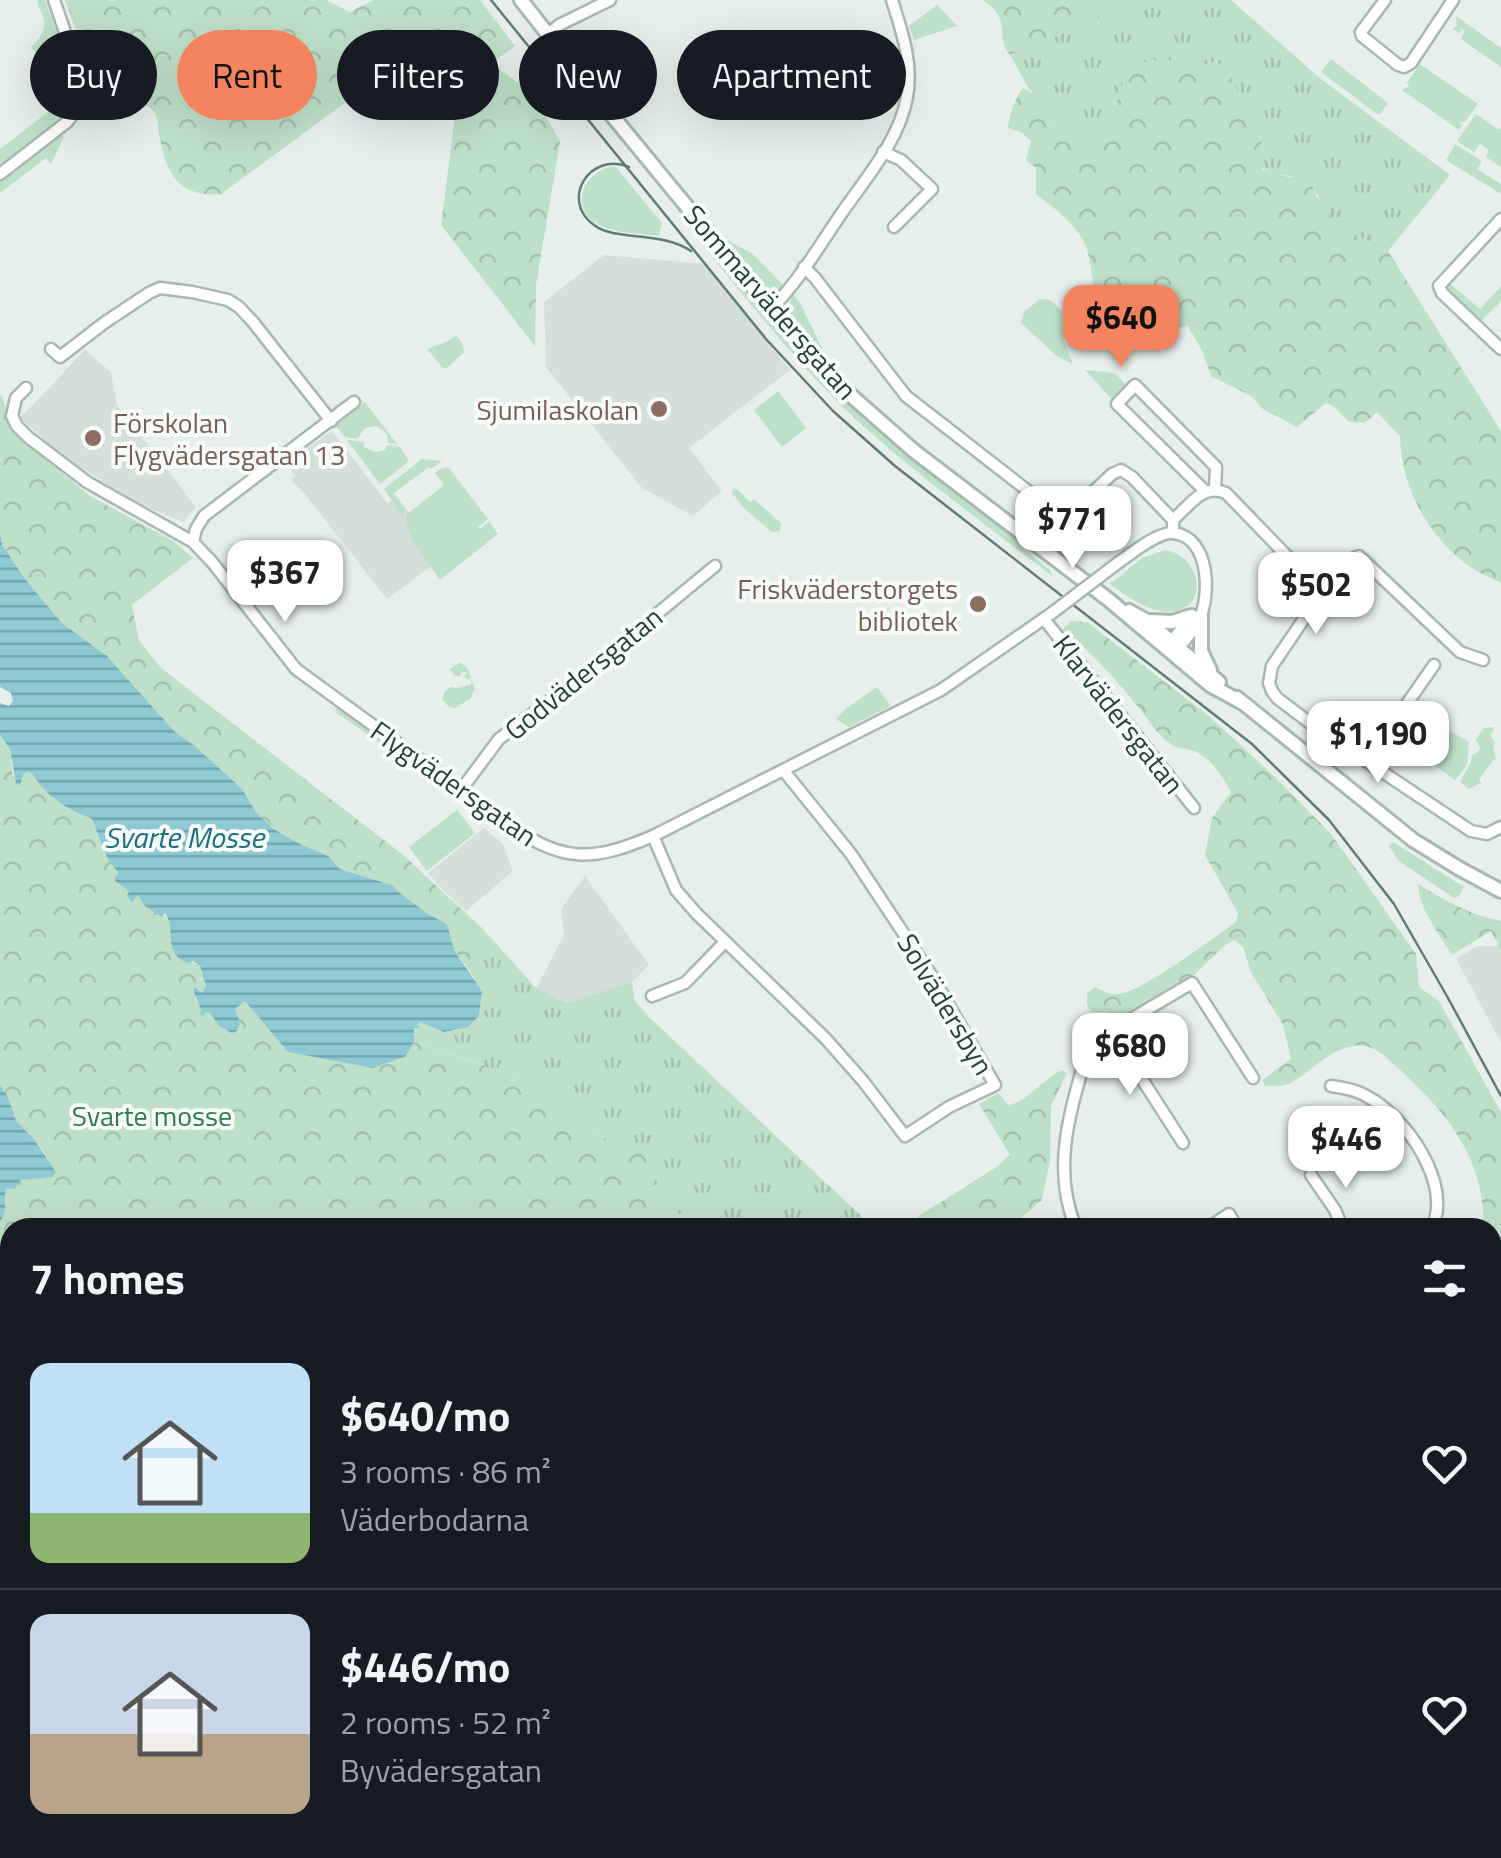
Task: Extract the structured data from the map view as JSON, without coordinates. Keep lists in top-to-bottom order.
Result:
{
  "streets": {
    "street": [
      "Sommarvädersgatan",
      "Godvädersgatan",
      "Klarvädersgatan",
      "Flygvädersgatan",
      "Solvädersbyn"
    ]
  },
  "crossings": [
    ["Godvädersgatan", "Flygvädersgatan"],
    ["Klarvädersgatan", "Flygvädersgatan"],
    ["Flygvädersgatan", "Solvädersbyn"]
  ],
  "water": ["Svarte Mosse"],
  "parks": ["Svarte mosse"],
  "places": ["Sjumilaskolan", "Förskolan Flygvädersgatan 13", "Friskväderstorgets bibliotek"],
  "page": {
    "chip": [
      "Buy",
      "Rent",
      "Filters",
      "New",
      "Apartment"
    ],
    "price": [
      "$640",
      "$771",
      "$367",
      "$502",
      "$1,190",
      "$680",
      "$446"
    ],
    "heading": "7 homes",
    "list": [
      {
        "name": "$640/mo",
        "note": "3 rooms · 86 m² · Väderbodarna"
      },
      {
        "name": "$446/mo",
        "note": "2 rooms · 52 m² · Byvädersgatan"
      }
    ]
  }
}
